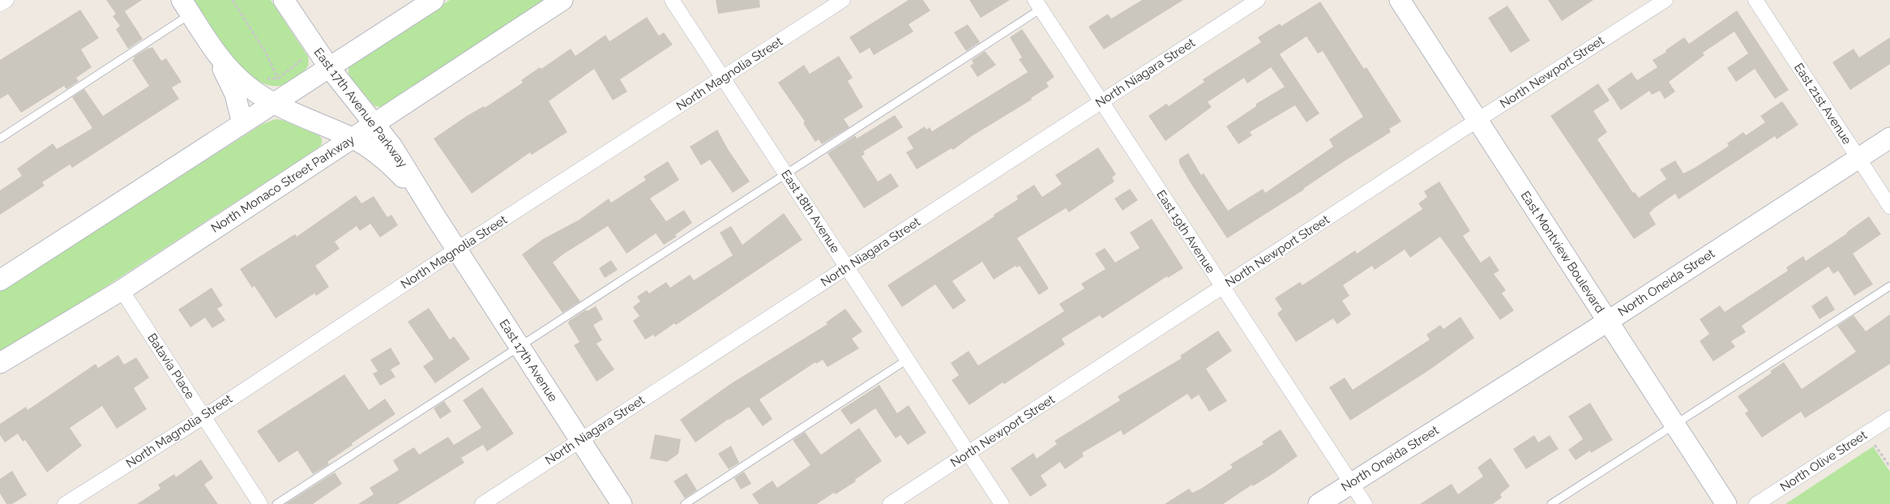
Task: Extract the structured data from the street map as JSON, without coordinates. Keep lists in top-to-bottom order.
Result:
{
  "streets": {
    "main road": [
      "East 17th Avenue Parkway",
      "North Monaco Street Parkway",
      "East Montview Boulevard",
      "North Oneida Street",
      "East 17th Avenue"
    ],
    "street": [
      "North Newport Street",
      "North Niagara Street",
      "North Magnolia Street",
      "East 21st Avenue",
      "East 18th Avenue",
      "East 19th Avenue",
      "Batavia Place",
      "North Olive Street"
    ]
  },
  "crossings": [
    ["North Newport Street", "East 18th Avenue"],
    ["North Newport Street", "East 19th Avenue"],
    ["North Newport Street", "East Montview Boulevard"],
    ["North Niagara Street", "East 18th Avenue"],
    ["North Niagara Street", "East 19th Avenue"],
    ["North Niagara Street", "East 17th Avenue"],
    ["North Magnolia Street", "East 18th Avenue"],
    ["North Magnolia Street", "East 17th Avenue"],
    ["North Magnolia Street", "Batavia Place"],
    ["East 21st Avenue", "North Oneida Street"],
    ["East 17th Avenue Parkway", "North Monaco Street Parkway"],
    ["East 17th Avenue Parkway", "East 17th Avenue"],
    ["North Monaco Street Parkway", "Batavia Place"],
    ["East 19th Avenue", "North Oneida Street"],
    ["East Montview Boulevard", "North Oneida Street"]
  ]
}
